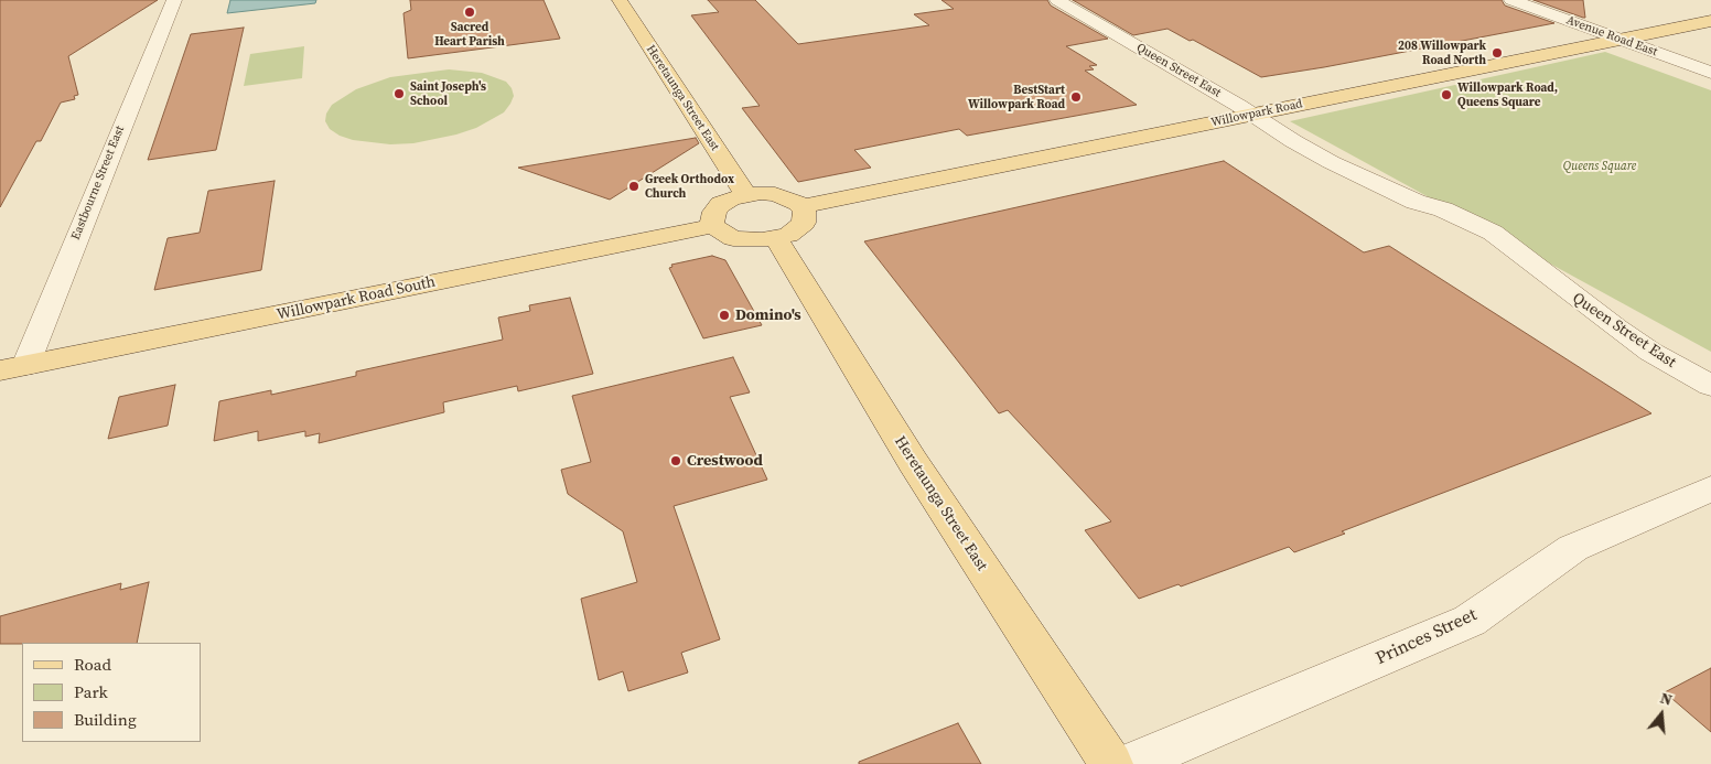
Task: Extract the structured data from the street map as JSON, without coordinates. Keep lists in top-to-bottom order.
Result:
{
  "streets": {
    "main road": ["Heretaunga Street East", "Willowpark Road", "Willowpark Road South"],
    "street": [
      "Avenue Road East",
      "Queen Street East",
      "Eastbourne Street East",
      "Princes Street"
    ]
  },
  "crossings": [
    ["Avenue Road East", "Willowpark Road"],
    ["Queen Street East", "Willowpark Road"],
    ["Eastbourne Street East", "Willowpark Road South"]
  ],
  "parks": ["Queens Square"],
  "places": [
    "Sacred Heart Parish",
    "208 Willowpark Road North",
    "Saint Joseph's School",
    "Willowpark Road, Queens Square",
    "BestStart Willowpark Road",
    "Greek Orthodox Church",
    "Domino's",
    "Crestwood"
  ],
  "legend": ["Road", "Park", "Building"],
  "north": "top"
}
